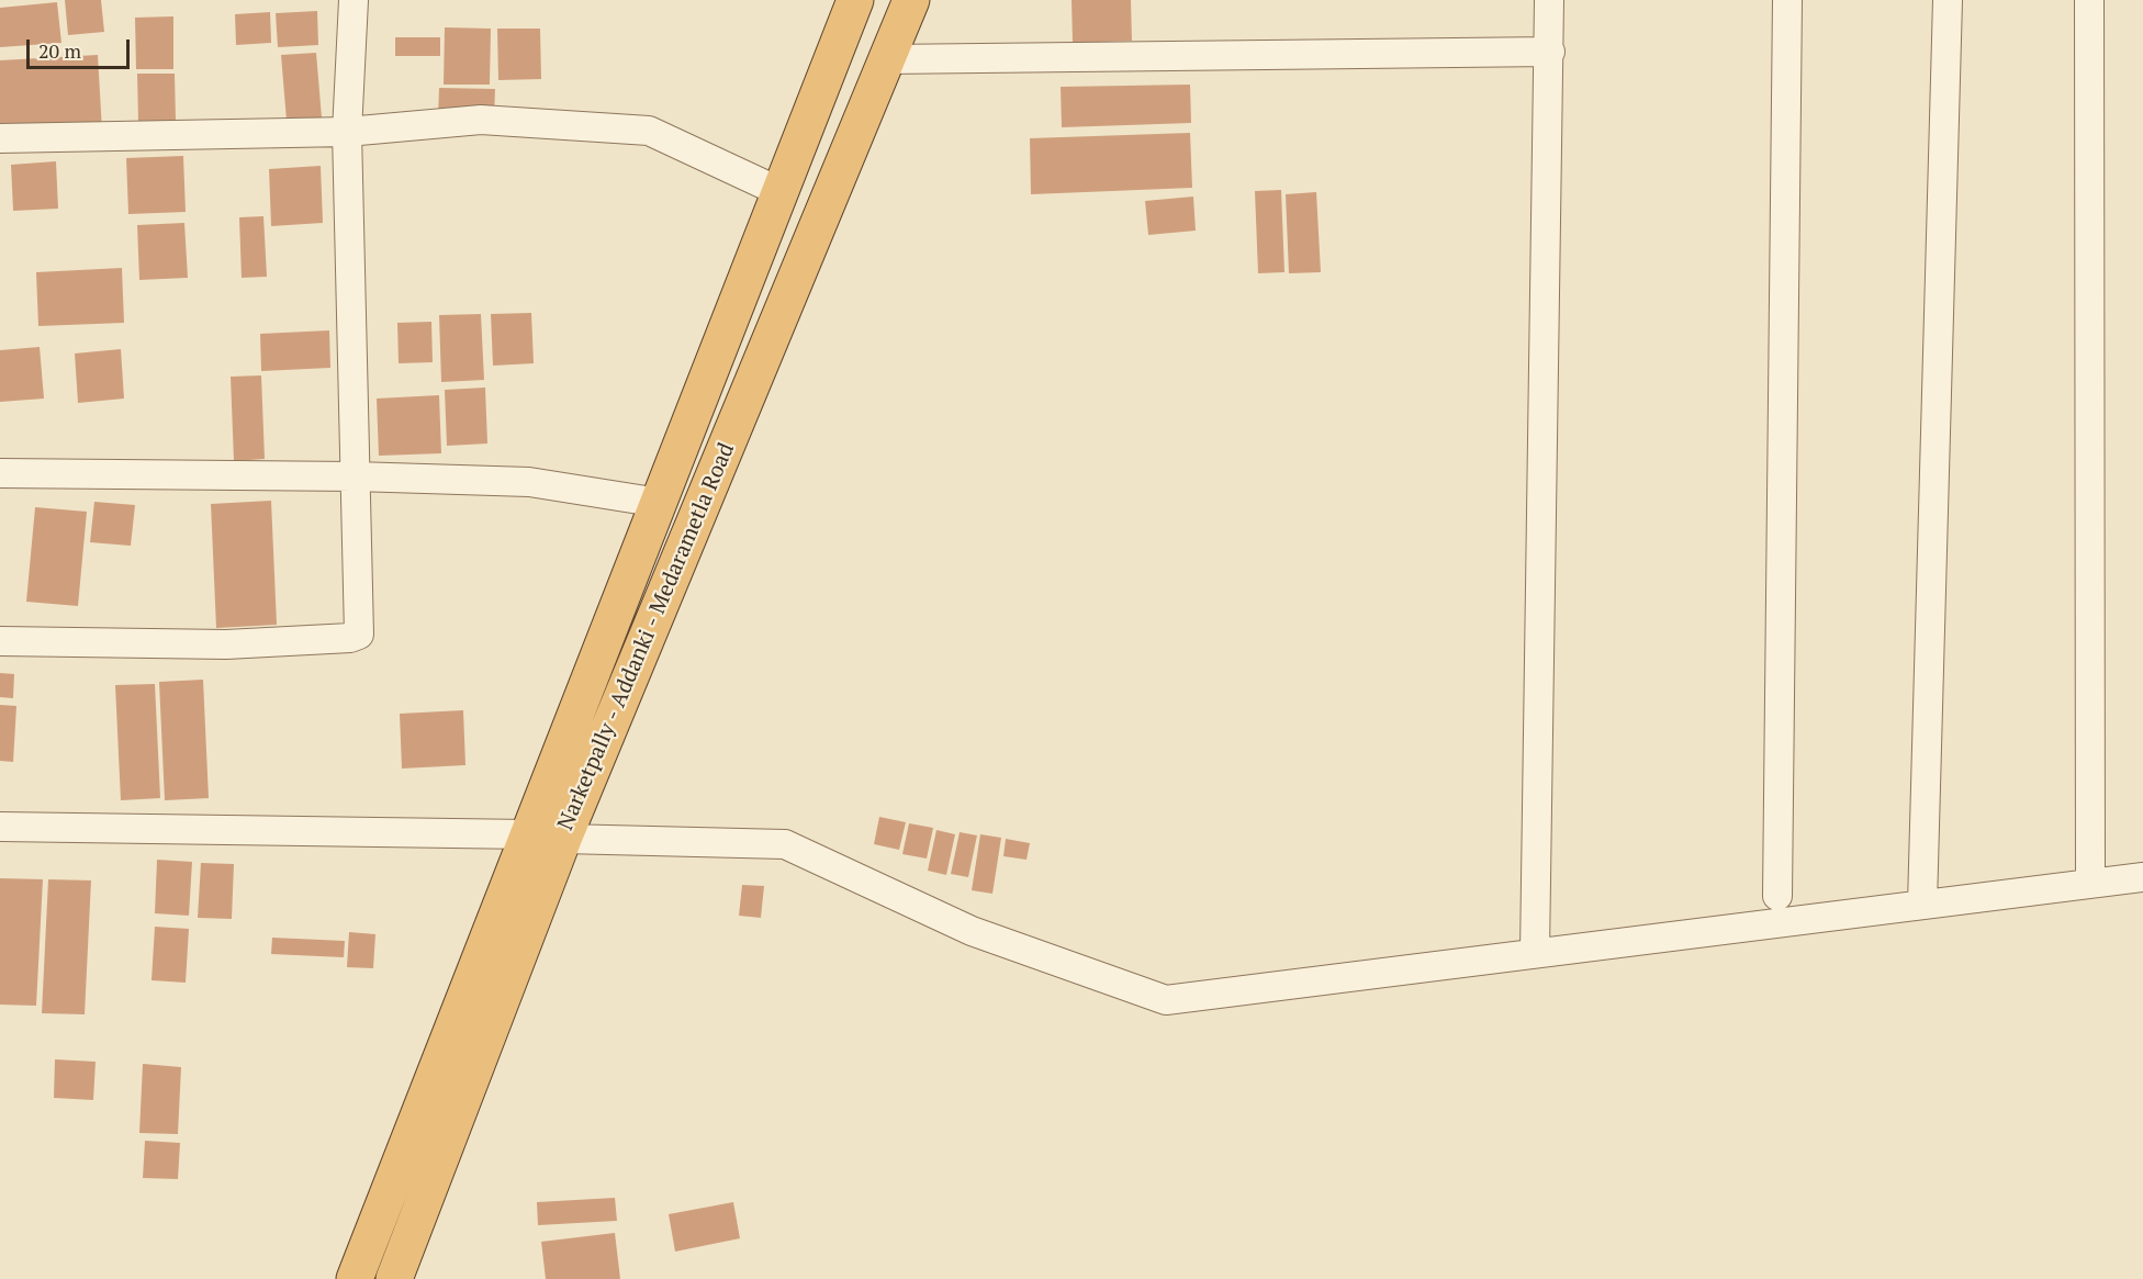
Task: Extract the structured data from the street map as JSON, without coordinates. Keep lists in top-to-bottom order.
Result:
{
  "streets": {
    "highway": ["Narketpally - Addanki - Medarametla Road"]
  },
  "scale_bar": "20 m"
}
